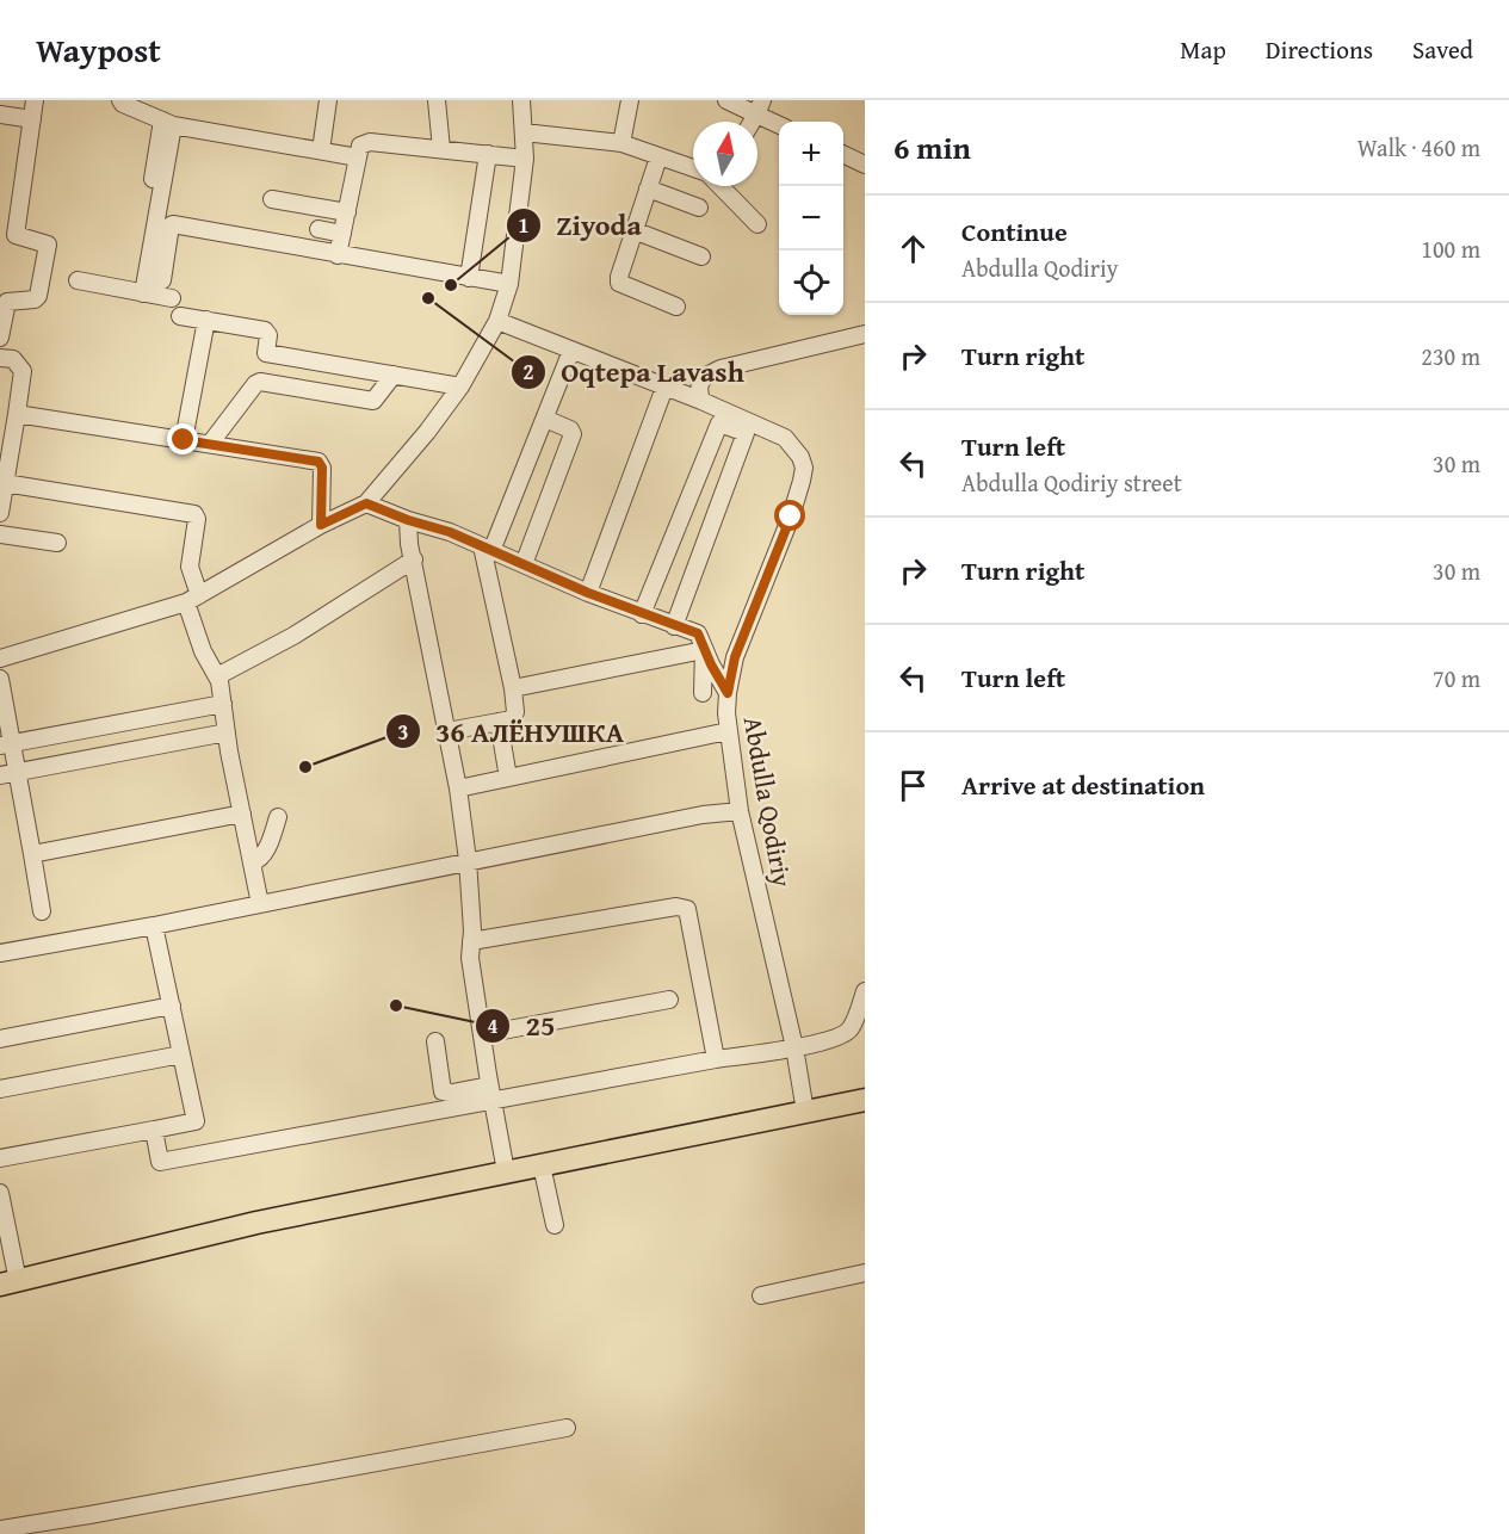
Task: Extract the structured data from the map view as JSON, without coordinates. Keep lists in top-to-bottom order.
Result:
{
  "streets": {
    "street": ["Abdulla Qodiriy"]
  },
  "places": [
    "Ziyoda",
    "Oqtepa Lavash",
    "36 АЛЁНУШКА",
    "25"
  ],
  "north": "top",
  "page": {
    "header": "Waypost",
    "nav": ["Map", "Directions", "Saved"],
    "heading": ["6 min", "Walk · 460 m"],
    "map_buttons": ["+", "−"],
    "list": [
      ["Continue", "Abdulla Qodiriy", "100 m"],
      ["Turn right", "230 m"],
      ["Turn left", "Abdulla Qodiriy street", "30 m"],
      ["Turn right", "30 m"],
      ["Turn left", "70 m"],
      "Arrive at destination"
    ]
  }
}
